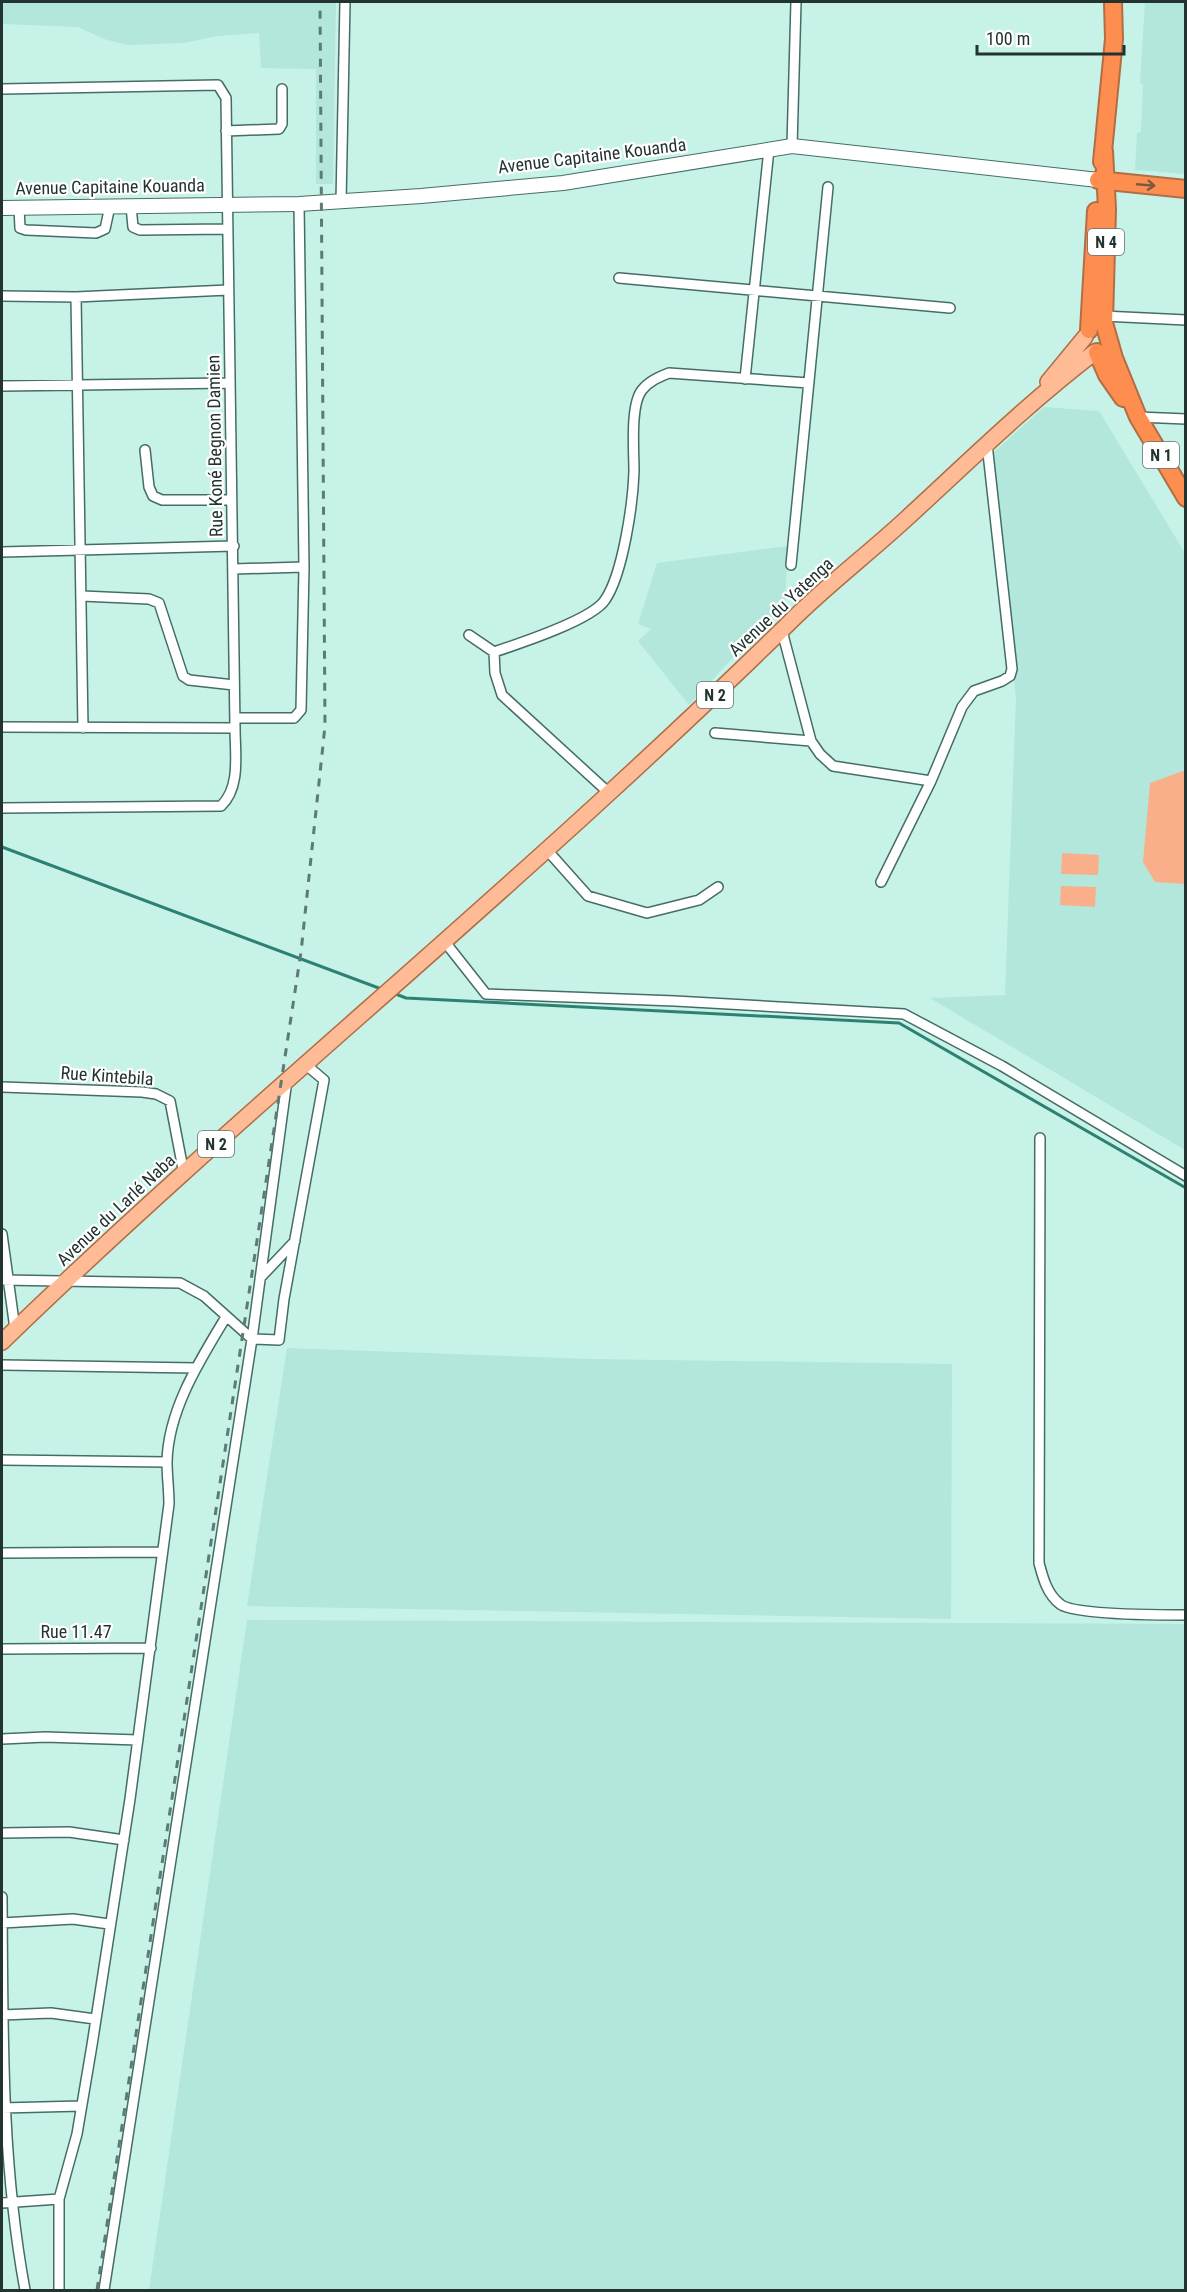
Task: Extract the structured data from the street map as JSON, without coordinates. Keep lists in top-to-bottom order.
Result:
{
  "streets": {
    "highway": ["Avenue Capitaine Kouanda", "N 4", "N 1"],
    "main road": ["Avenue du Yatenga", "N 2", "Avenue du Larlé Naba"],
    "street": ["Rue Koné Begnon Damien", "Rue Kintebila", "Rue 11.47"]
  },
  "crossings": [
    ["Avenue Capitaine Kouanda", "N 4"],
    ["Avenue Capitaine Kouanda", "Rue Koné Begnon Damien"],
    ["N 4", "N 1"],
    ["N 4", "Avenue du Yatenga"],
    ["N 1", "Avenue du Yatenga"],
    ["Avenue du Yatenga", "Avenue du Larlé Naba"],
    ["Rue Kintebila", "Avenue du Larlé Naba"]
  ],
  "scale_bar": "100 m"
}
